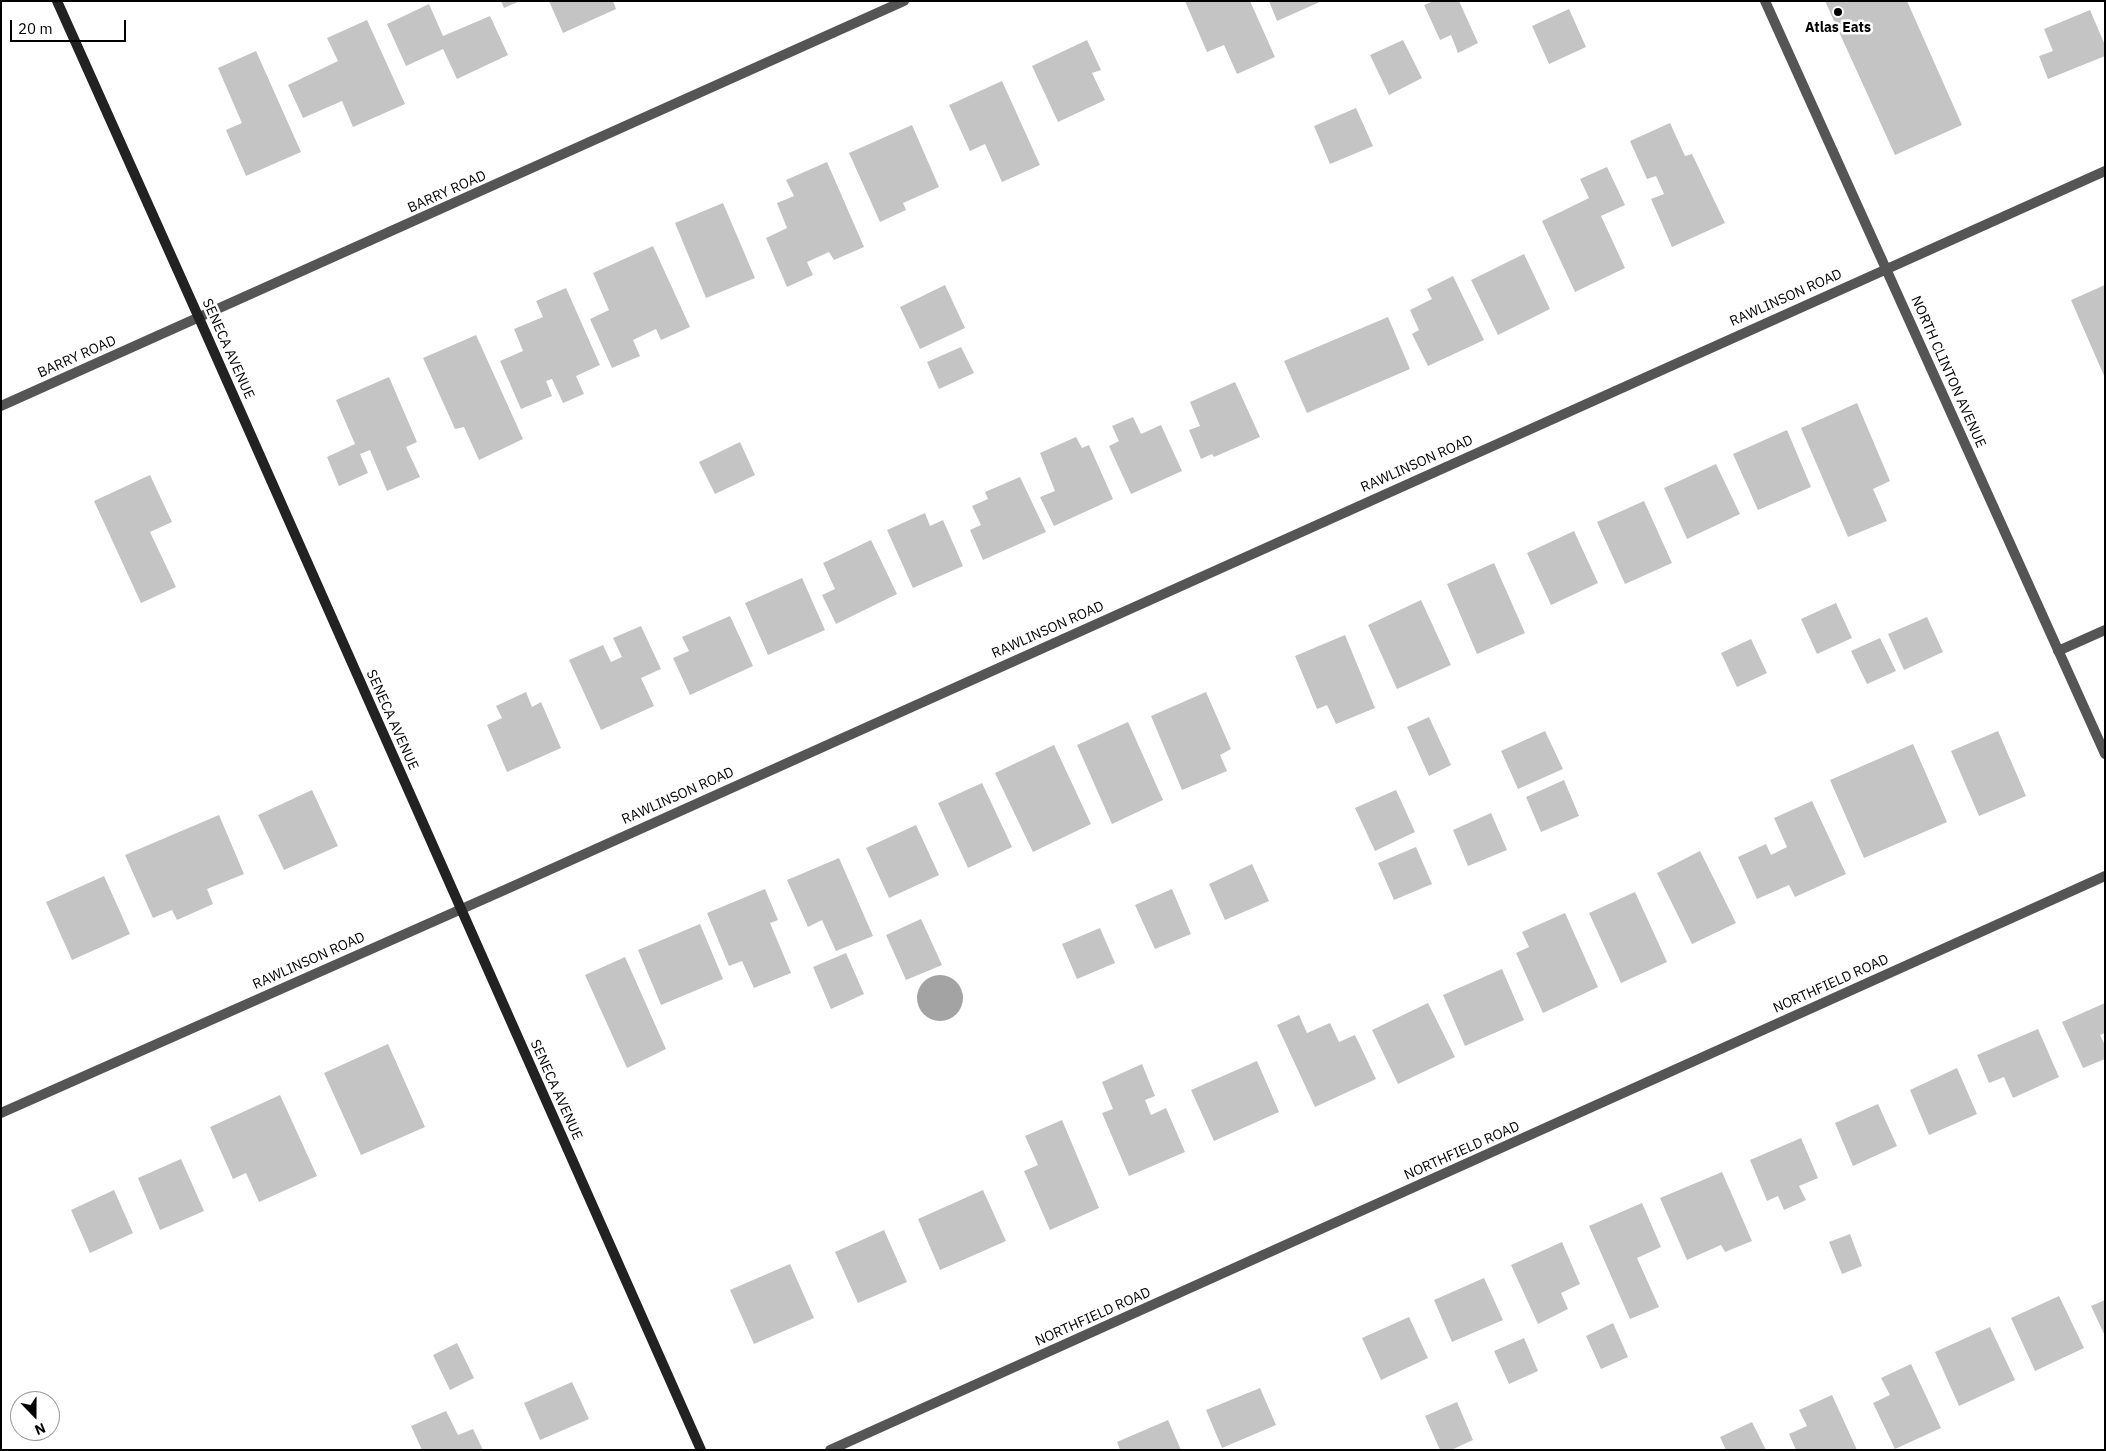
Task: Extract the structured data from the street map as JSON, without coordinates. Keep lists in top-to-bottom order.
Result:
{
  "streets": {
    "street": [
      "BARRY ROAD",
      "RAWLINSON ROAD",
      "SENECA AVENUE",
      "NORTH CLINTON AVENUE",
      "NORTHFIELD ROAD"
    ]
  },
  "crossings": [
    ["BARRY ROAD", "SENECA AVENUE"],
    ["RAWLINSON ROAD", "SENECA AVENUE"],
    ["RAWLINSON ROAD", "NORTH CLINTON AVENUE"]
  ],
  "places": ["Atlas Eats"],
  "scale_bar": "20 m",
  "north": "bottom"
}
